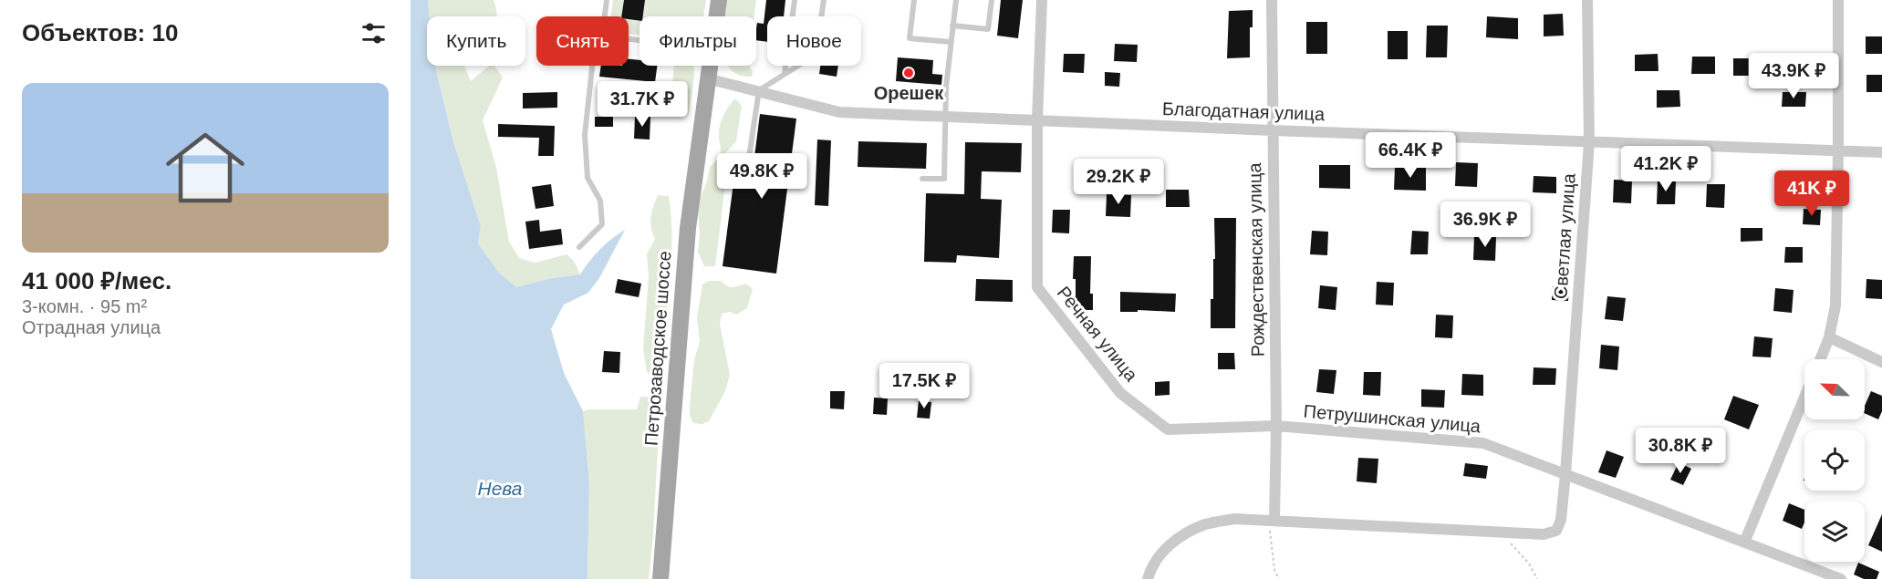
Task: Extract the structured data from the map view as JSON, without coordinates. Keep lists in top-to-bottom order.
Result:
{
  "streets": {
    "main road": ["Петрозаводское шоссе"],
    "street": [
      "Благодатная улица",
      "Светлая улица",
      "Рождественская улица",
      "Речная улица",
      "Петрушинская улица"
    ]
  },
  "crossings": [
    ["Благодатная улица", "Светлая улица"],
    ["Благодатная улица", "Рождественская улица"],
    ["Благодатная улица", "Речная улица"],
    ["Благодатная улица", "Петрозаводское шоссе"],
    ["Светлая улица", "Петрушинская улица"],
    ["Рождественская улица", "Речная улица"],
    ["Рождественская улица", "Петрушинская улица"],
    ["Речная улица", "Петрушинская улица"]
  ],
  "water": ["Нева"],
  "places": ["Орешек"],
  "north": "top left",
  "page": {
    "heading": "Объектов: 10",
    "chip": [
      "Купить",
      "Снять",
      "Фильтры",
      "Новое"
    ],
    "price": [
      "43.9K ₽",
      "31.7K ₽",
      "66.4K ₽",
      "41.2K ₽",
      "49.8K ₽",
      "29.2K ₽",
      "41K ₽",
      "36.9K ₽",
      "17.5K ₽",
      "30.8K ₽"
    ],
    "list": [
      {
        "name": "41 000 ₽/мес.",
        "note": "3-комн. · 95 m² · Отрадная улица"
      }
    ]
  }
}
